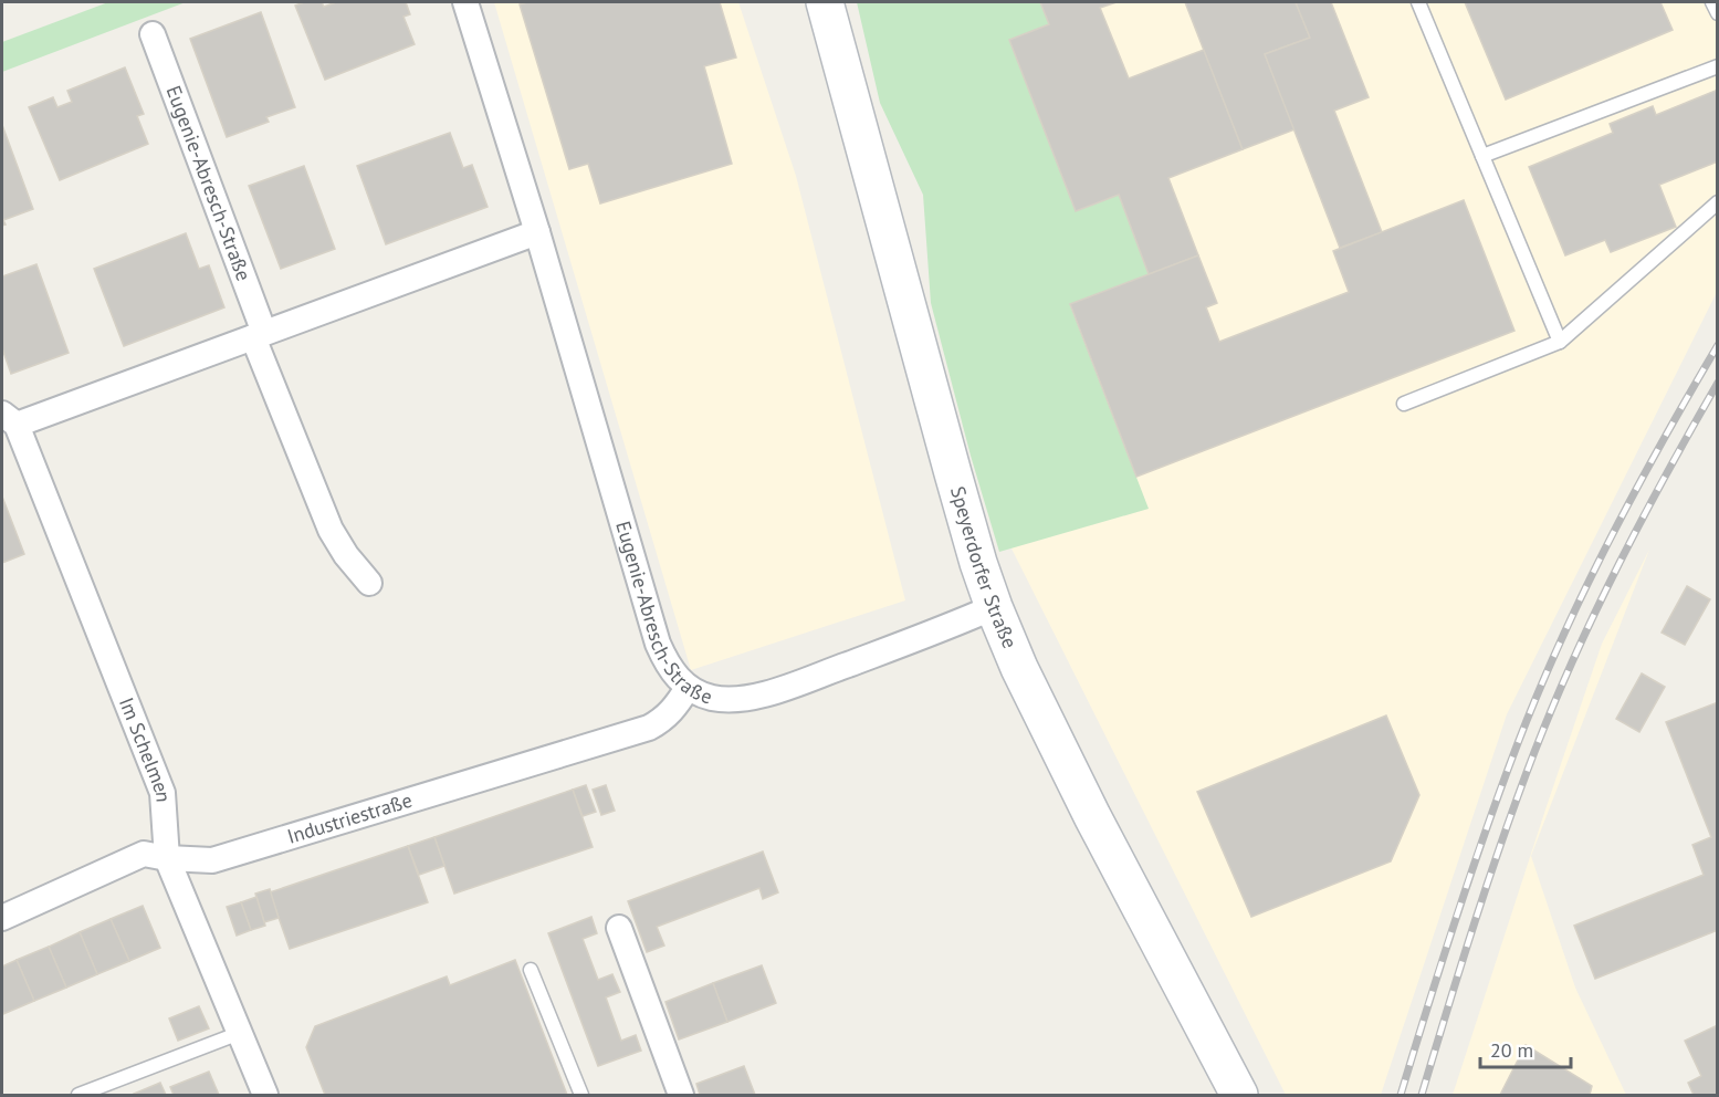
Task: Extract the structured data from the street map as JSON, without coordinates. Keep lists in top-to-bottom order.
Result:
{
  "streets": {
    "street": [
      "Eugenie-Abresch-Straße",
      "Speyerdorfer Straße",
      "Im Schelmen",
      "Industriestraße"
    ]
  },
  "crossings": [
    ["Eugenie-Abresch-Straße", "Speyerdorfer Straße"],
    ["Eugenie-Abresch-Straße", "Industriestraße"],
    ["Im Schelmen", "Industriestraße"]
  ],
  "scale_bar": "20 m"
}
